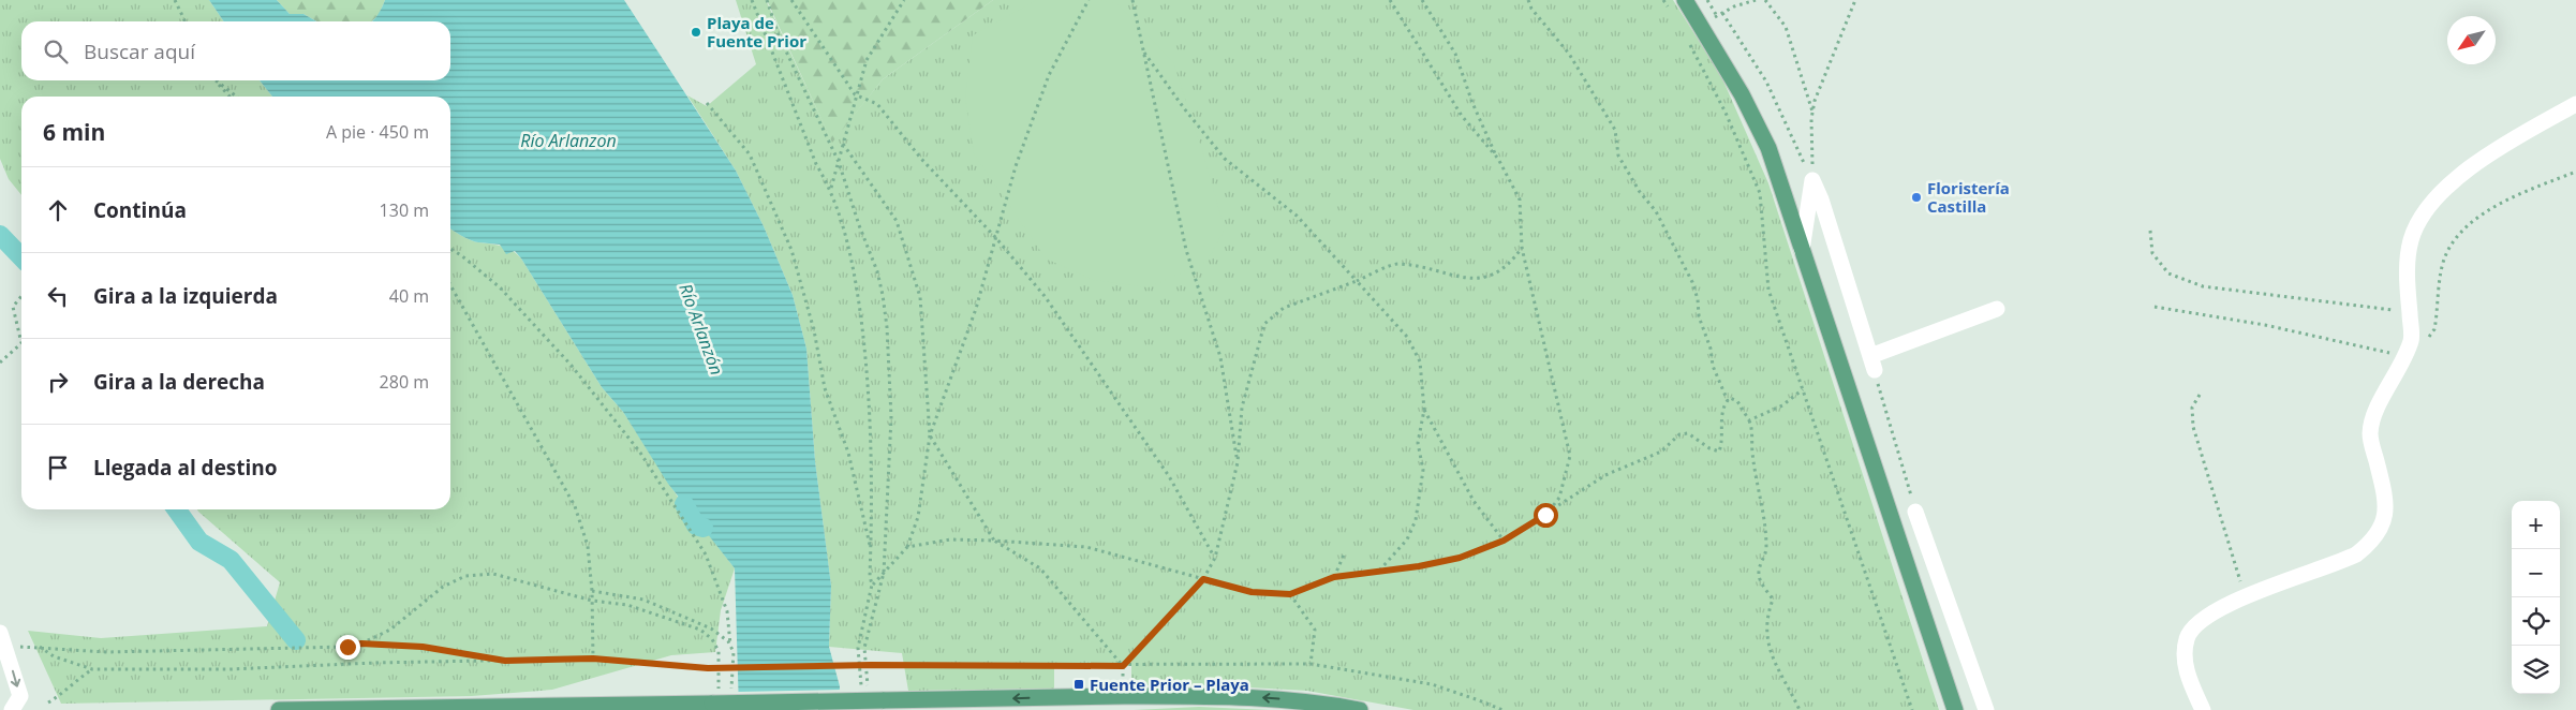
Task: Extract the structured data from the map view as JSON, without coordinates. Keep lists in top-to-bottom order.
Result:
{
  "water": ["Río Arlanzon", "Río Arlanzón"],
  "places": {
    "other": ["Playa de Fuente Prior", "Floristería Castilla"],
    "transit": ["Fuente Prior – Playa"]
  },
  "north": "bottom left",
  "page": {
    "search": "Buscar aquí",
    "heading": ["6 min", "A pie · 450 m"],
    "list": [
      ["Continúa", "130 m"],
      ["Gira a la izquierda", "40 m"],
      ["Gira a la derecha", "280 m"],
      "Llegada al destino"
    ],
    "map_buttons": ["+", "−"]
  }
}
